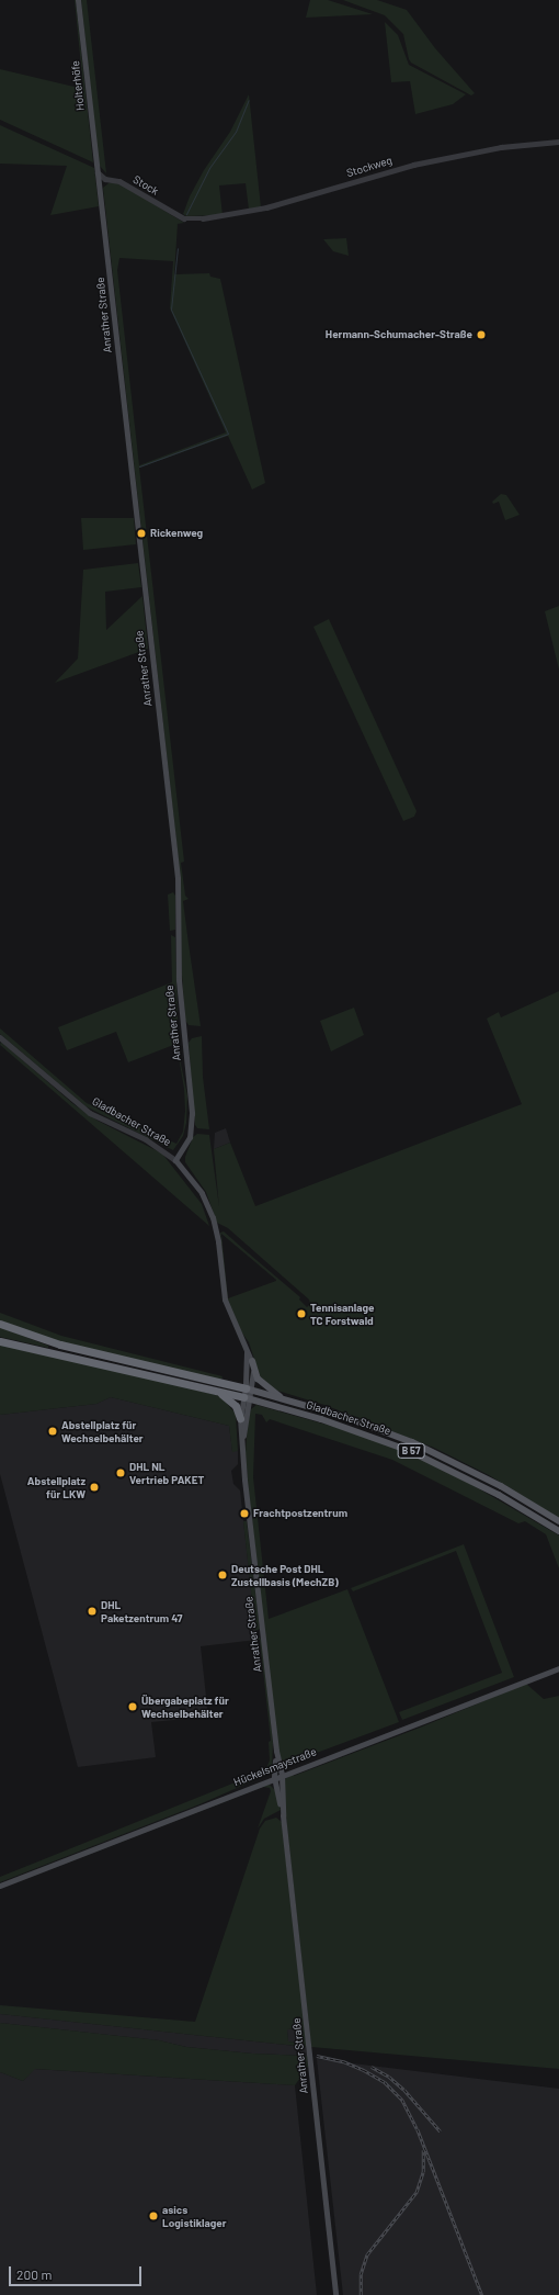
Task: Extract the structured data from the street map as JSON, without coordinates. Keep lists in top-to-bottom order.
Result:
{
  "streets": {
    "main road": [
      "Holterhöfe",
      "Anrather Straße",
      "Gladbacher Straße",
      "B 57",
      "Hückelsmaystraße"
    ],
    "street": ["Stockweg", "Stock"]
  },
  "crossings": [
    ["Holterhöfe", "Stock"],
    ["Holterhöfe", "Anrather Straße"],
    ["Stockweg", "Stock"],
    ["Stock", "Anrather Straße"],
    ["Anrather Straße", "Gladbacher Straße"],
    ["Anrather Straße", "Hückelsmaystraße"]
  ],
  "places": [
    "Hermann-Schumacher-Straße",
    "Rickenweg",
    "Tennisanlage TC Forstwald",
    "Abstellplatz für Wechselbehälter",
    "DHL NL Vertrieb PAKET",
    "Abstellplatz für LKW",
    "Frachtpostzentrum",
    "Deutsche Post DHL Zustellbasis (MechZB)",
    "DHL Paketzentrum 47",
    "Übergabeplatz für Wechselbehälter",
    "asics Logistiklager"
  ],
  "scale_bar": "200 m"
}
